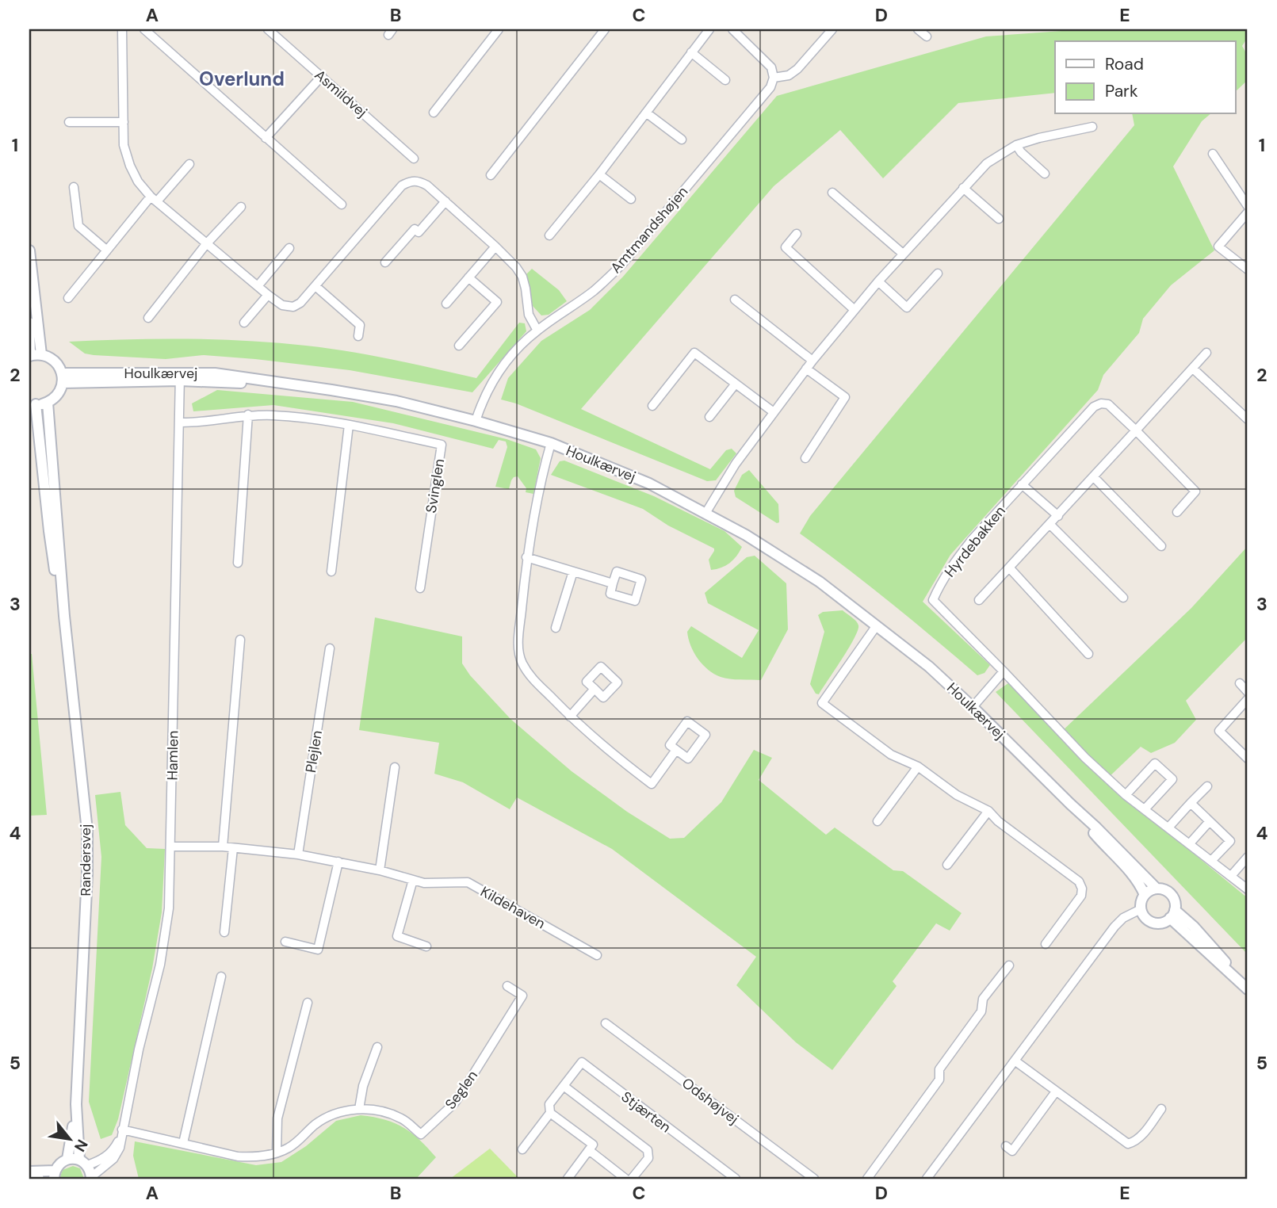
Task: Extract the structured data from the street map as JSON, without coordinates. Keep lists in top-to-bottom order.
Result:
{
  "streets": {
    "street": [
      "Asmildvej",
      "Amtmandshøjen",
      "Houlkærvej",
      "Svinglen",
      "Hyrdebakken",
      "Plejlen",
      "Hamlen",
      "Randersvej",
      "Kildehaven",
      "Seglen",
      "Odshøjvej",
      "Stjærten"
    ]
  },
  "crossings": [
    ["Amtmandshøjen", "Houlkærvej"],
    ["Houlkærvej", "Hamlen"],
    ["Svinglen", "Hamlen"],
    ["Hamlen", "Randersvej"],
    ["Hamlen", "Seglen"]
  ],
  "districts": ["Overlund"],
  "legend": ["Road", "Park"],
  "north": "bottom right",
  "grid": {
    "columns": [
      "A",
      "B",
      "C",
      "D",
      "E"
    ],
    "rows": [
      "1",
      "2",
      "3",
      "4",
      "5"
    ]
  }
}
